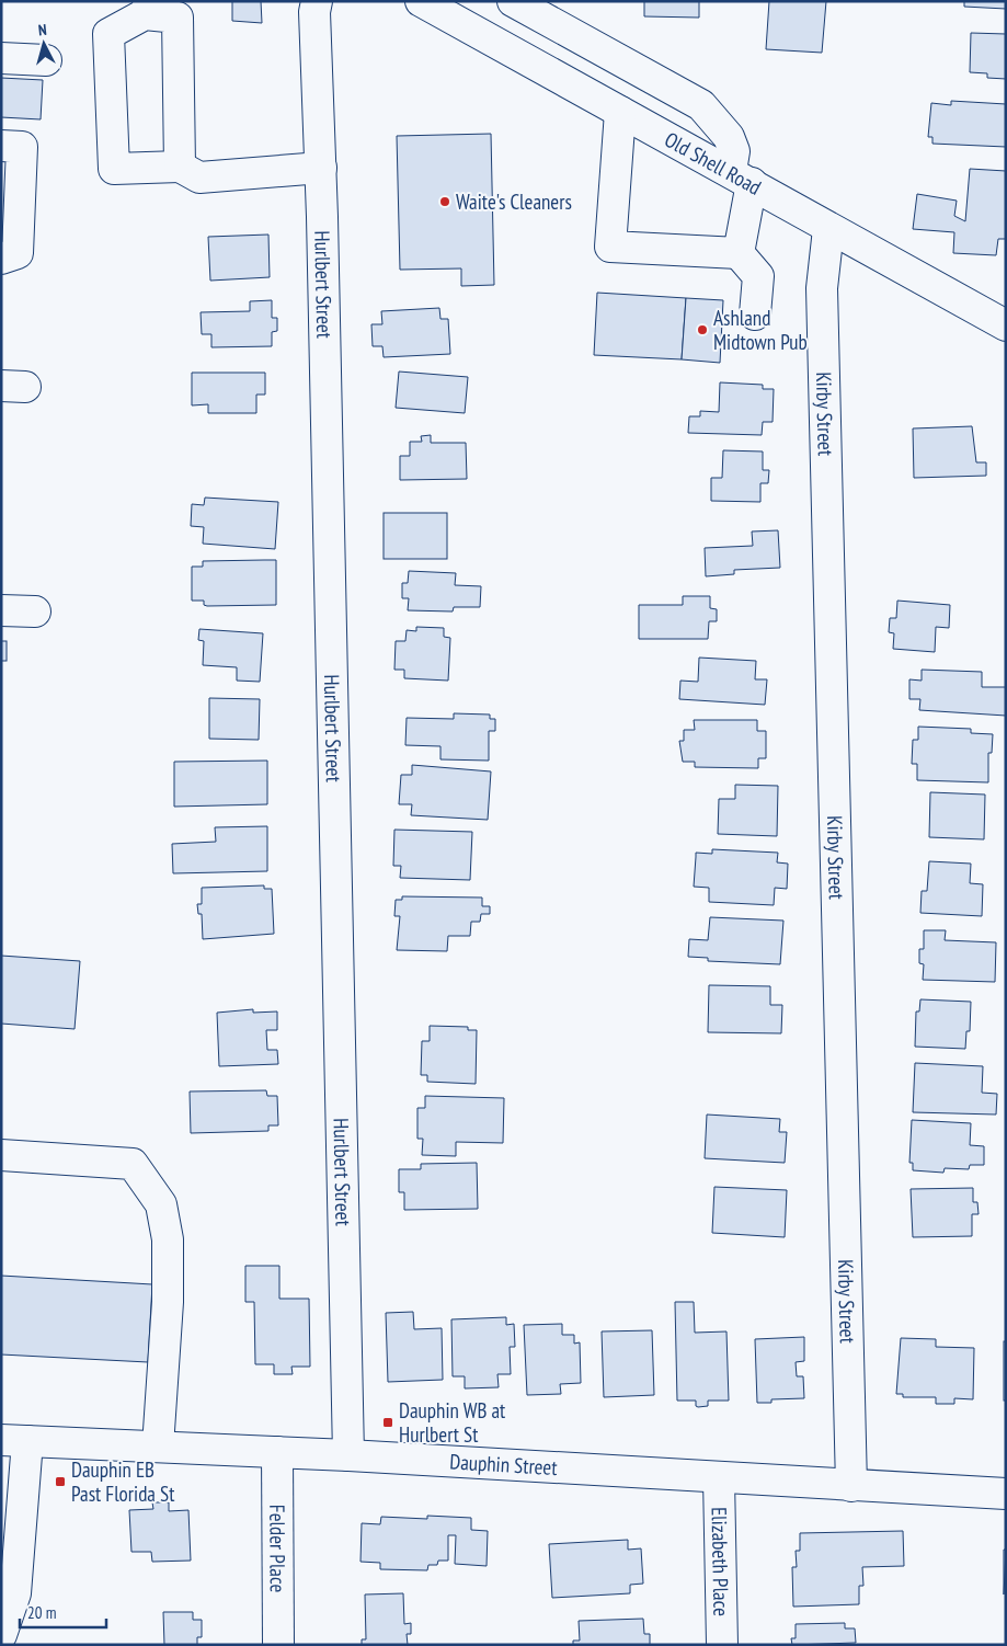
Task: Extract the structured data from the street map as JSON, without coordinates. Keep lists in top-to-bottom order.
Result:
{
  "streets": {
    "street": [
      "Old Shell Road",
      "Hurlbert Street",
      "Kirby Street",
      "Dauphin Street",
      "Felder Place",
      "Elizabeth Place"
    ]
  },
  "crossings": [
    ["Old Shell Road", "Kirby Street"],
    ["Hurlbert Street", "Dauphin Street"],
    ["Kirby Street", "Dauphin Street"],
    ["Dauphin Street", "Felder Place"],
    ["Dauphin Street", "Elizabeth Place"]
  ],
  "places": {
    "other": ["Waite's Cleaners", "Ashland Midtown Pub"],
    "transit": ["Dauphin WB at Hurlbert St", "Dauphin EB Past Florida St"]
  },
  "scale_bar": "20 m",
  "north": "top"
}
